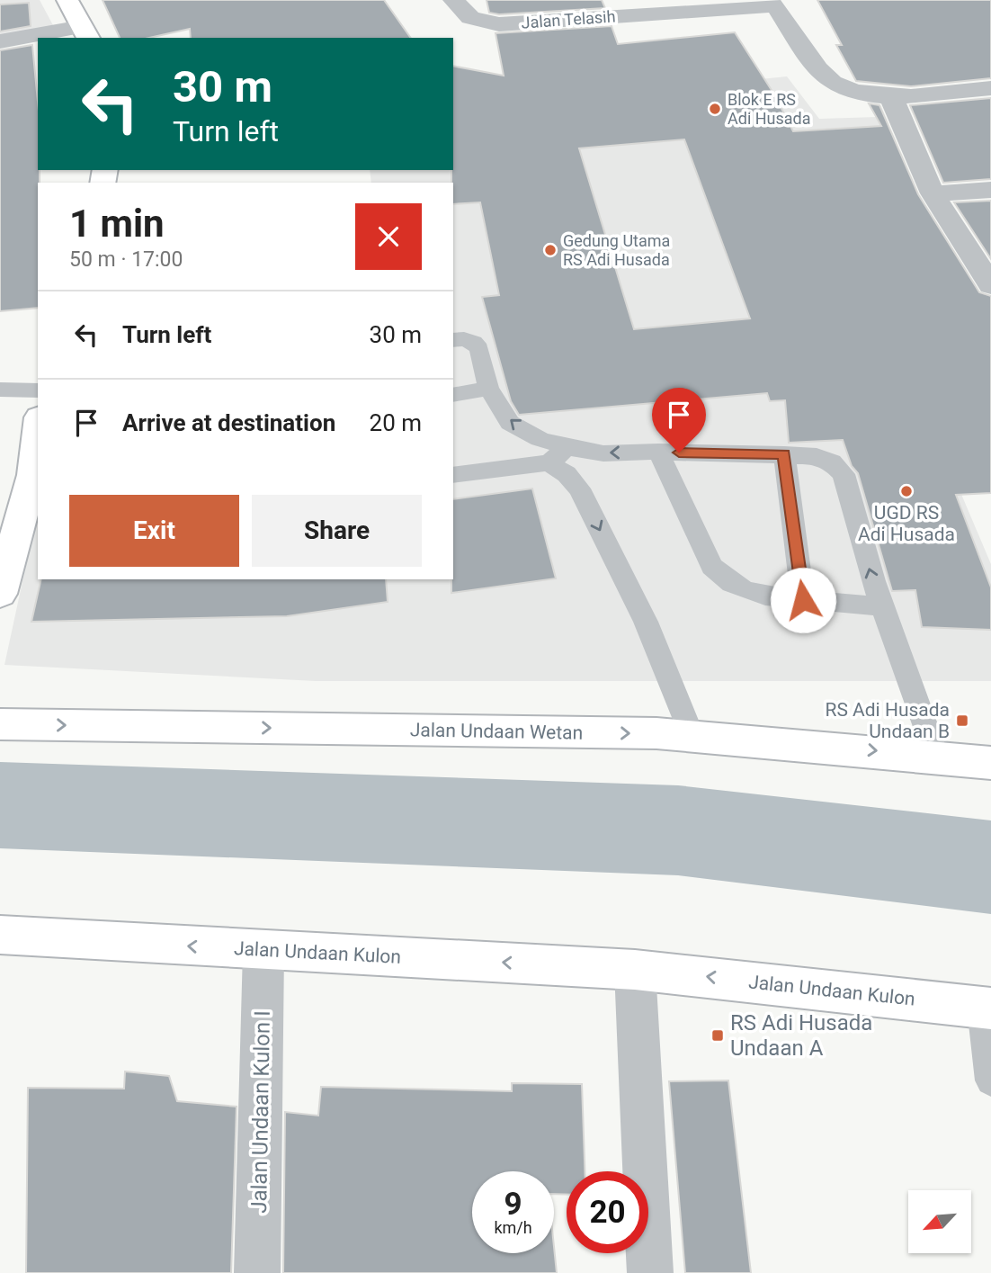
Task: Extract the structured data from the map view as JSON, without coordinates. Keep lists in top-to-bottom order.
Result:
{
  "streets": {
    "main road": ["Jalan Undaan Wetan", "Jalan Undaan Kulon"],
    "street": ["Jalan Telasih", "Jalan Undaan Kulon I"]
  },
  "crossings": [
    ["Jalan Undaan Kulon", "Jalan Undaan Kulon I"]
  ],
  "one_way": ["Jalan Undaan Wetan", "Jalan Undaan Kulon"],
  "places": {
    "other": ["Blok E RS Adi Husada", "Gedung Utama RS Adi Husada", "UGD RS Adi Husada"],
    "transit": ["RS Adi Husada Undaan B", "RS Adi Husada Undaan A"]
  },
  "north": "bottom left",
  "page": {
    "turn": ["30 m", "Turn left"],
    "heading": ["1 min", "50 m · 17:00"],
    "list": [
      {
        "name": "Turn left",
        "value": "30 m"
      },
      {
        "name": "Arrive at destination",
        "value": "20 m"
      }
    ],
    "buttons": ["Exit", "Share"],
    "speed": "9 km/h",
    "limit": "20"
  }
}
